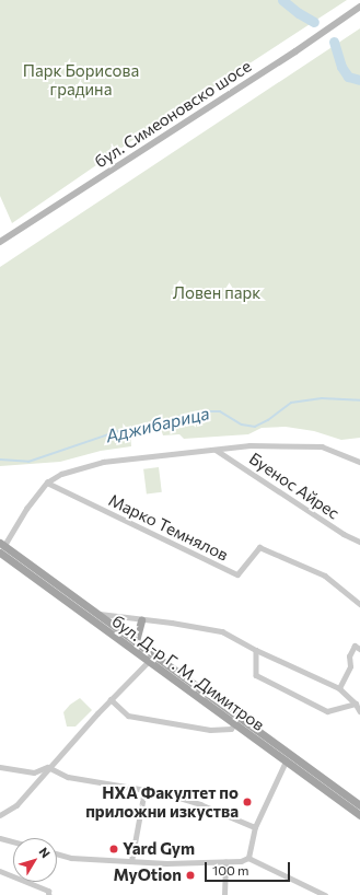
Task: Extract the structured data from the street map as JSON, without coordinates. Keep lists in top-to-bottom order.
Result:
{
  "streets": {
    "main road": ["бул. Симеоновско шосе", "бул. Д-р Г. М. Димитров"],
    "street": ["Буенос Айрес", "Марко Темнялов"]
  },
  "water": ["Аджибарица"],
  "parks": ["Парк Борисова градина", "Ловен парк"],
  "places": ["НХА Факултет по приложни изкуства", "Yard Gym", "MyOtion"],
  "scale_bar": "100 m",
  "north": "top right"
}
